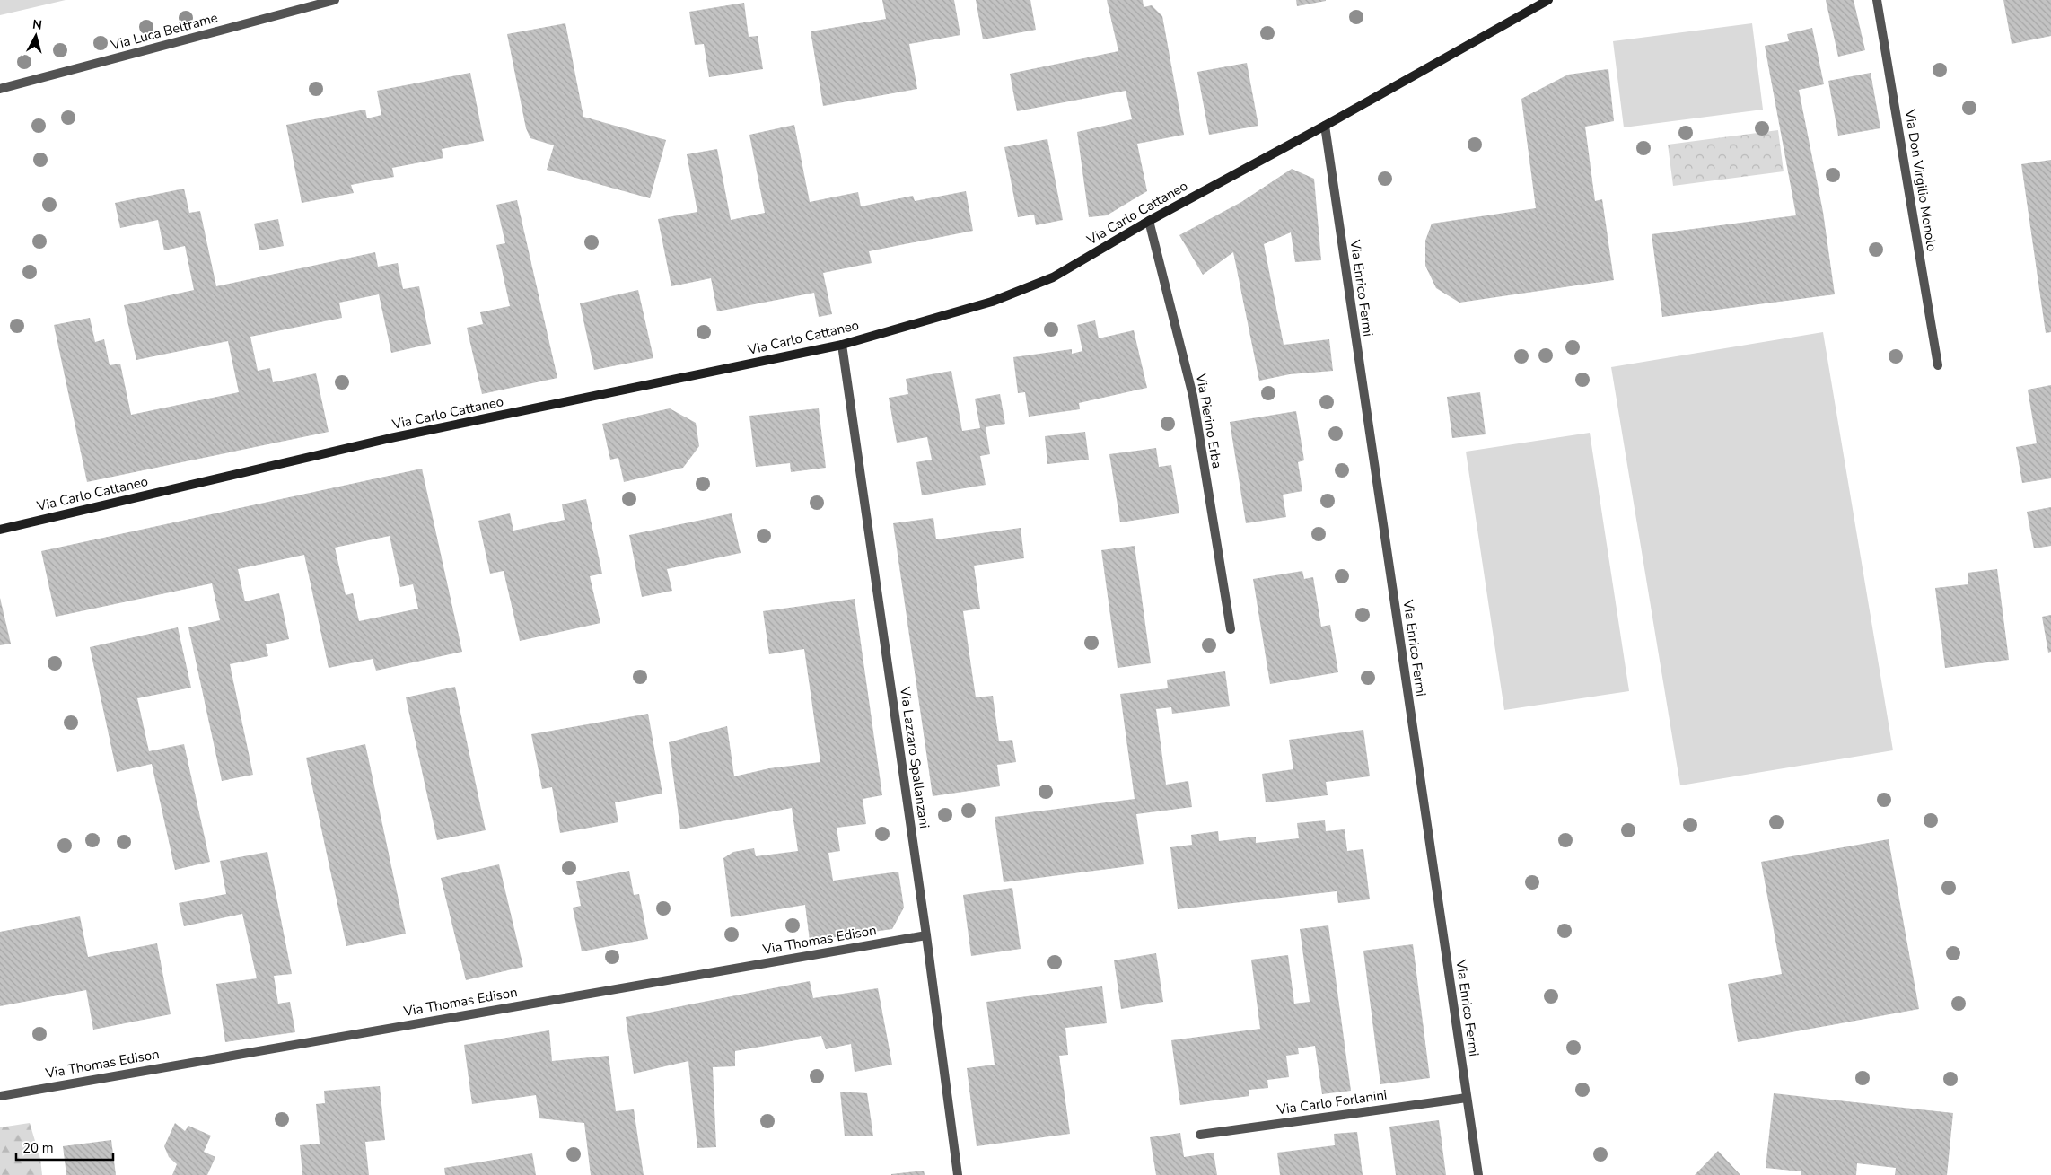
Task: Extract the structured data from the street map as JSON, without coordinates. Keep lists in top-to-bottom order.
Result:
{
  "streets": {
    "street": [
      "Via Luca Beltrame",
      "Via Don Virgilio Monolo",
      "Via Carlo Cattaneo",
      "Via Enrico Fermi",
      "Via Pierino Erba",
      "Via Lazzaro Spallanzani",
      "Via Thomas Edison",
      "Via Carlo Forlanini"
    ]
  },
  "crossings": [
    ["Via Carlo Cattaneo", "Via Enrico Fermi"],
    ["Via Carlo Cattaneo", "Via Pierino Erba"],
    ["Via Carlo Cattaneo", "Via Lazzaro Spallanzani"],
    ["Via Enrico Fermi", "Via Carlo Forlanini"],
    ["Via Lazzaro Spallanzani", "Via Thomas Edison"]
  ],
  "scale_bar": "20 m",
  "north": "top"
}
